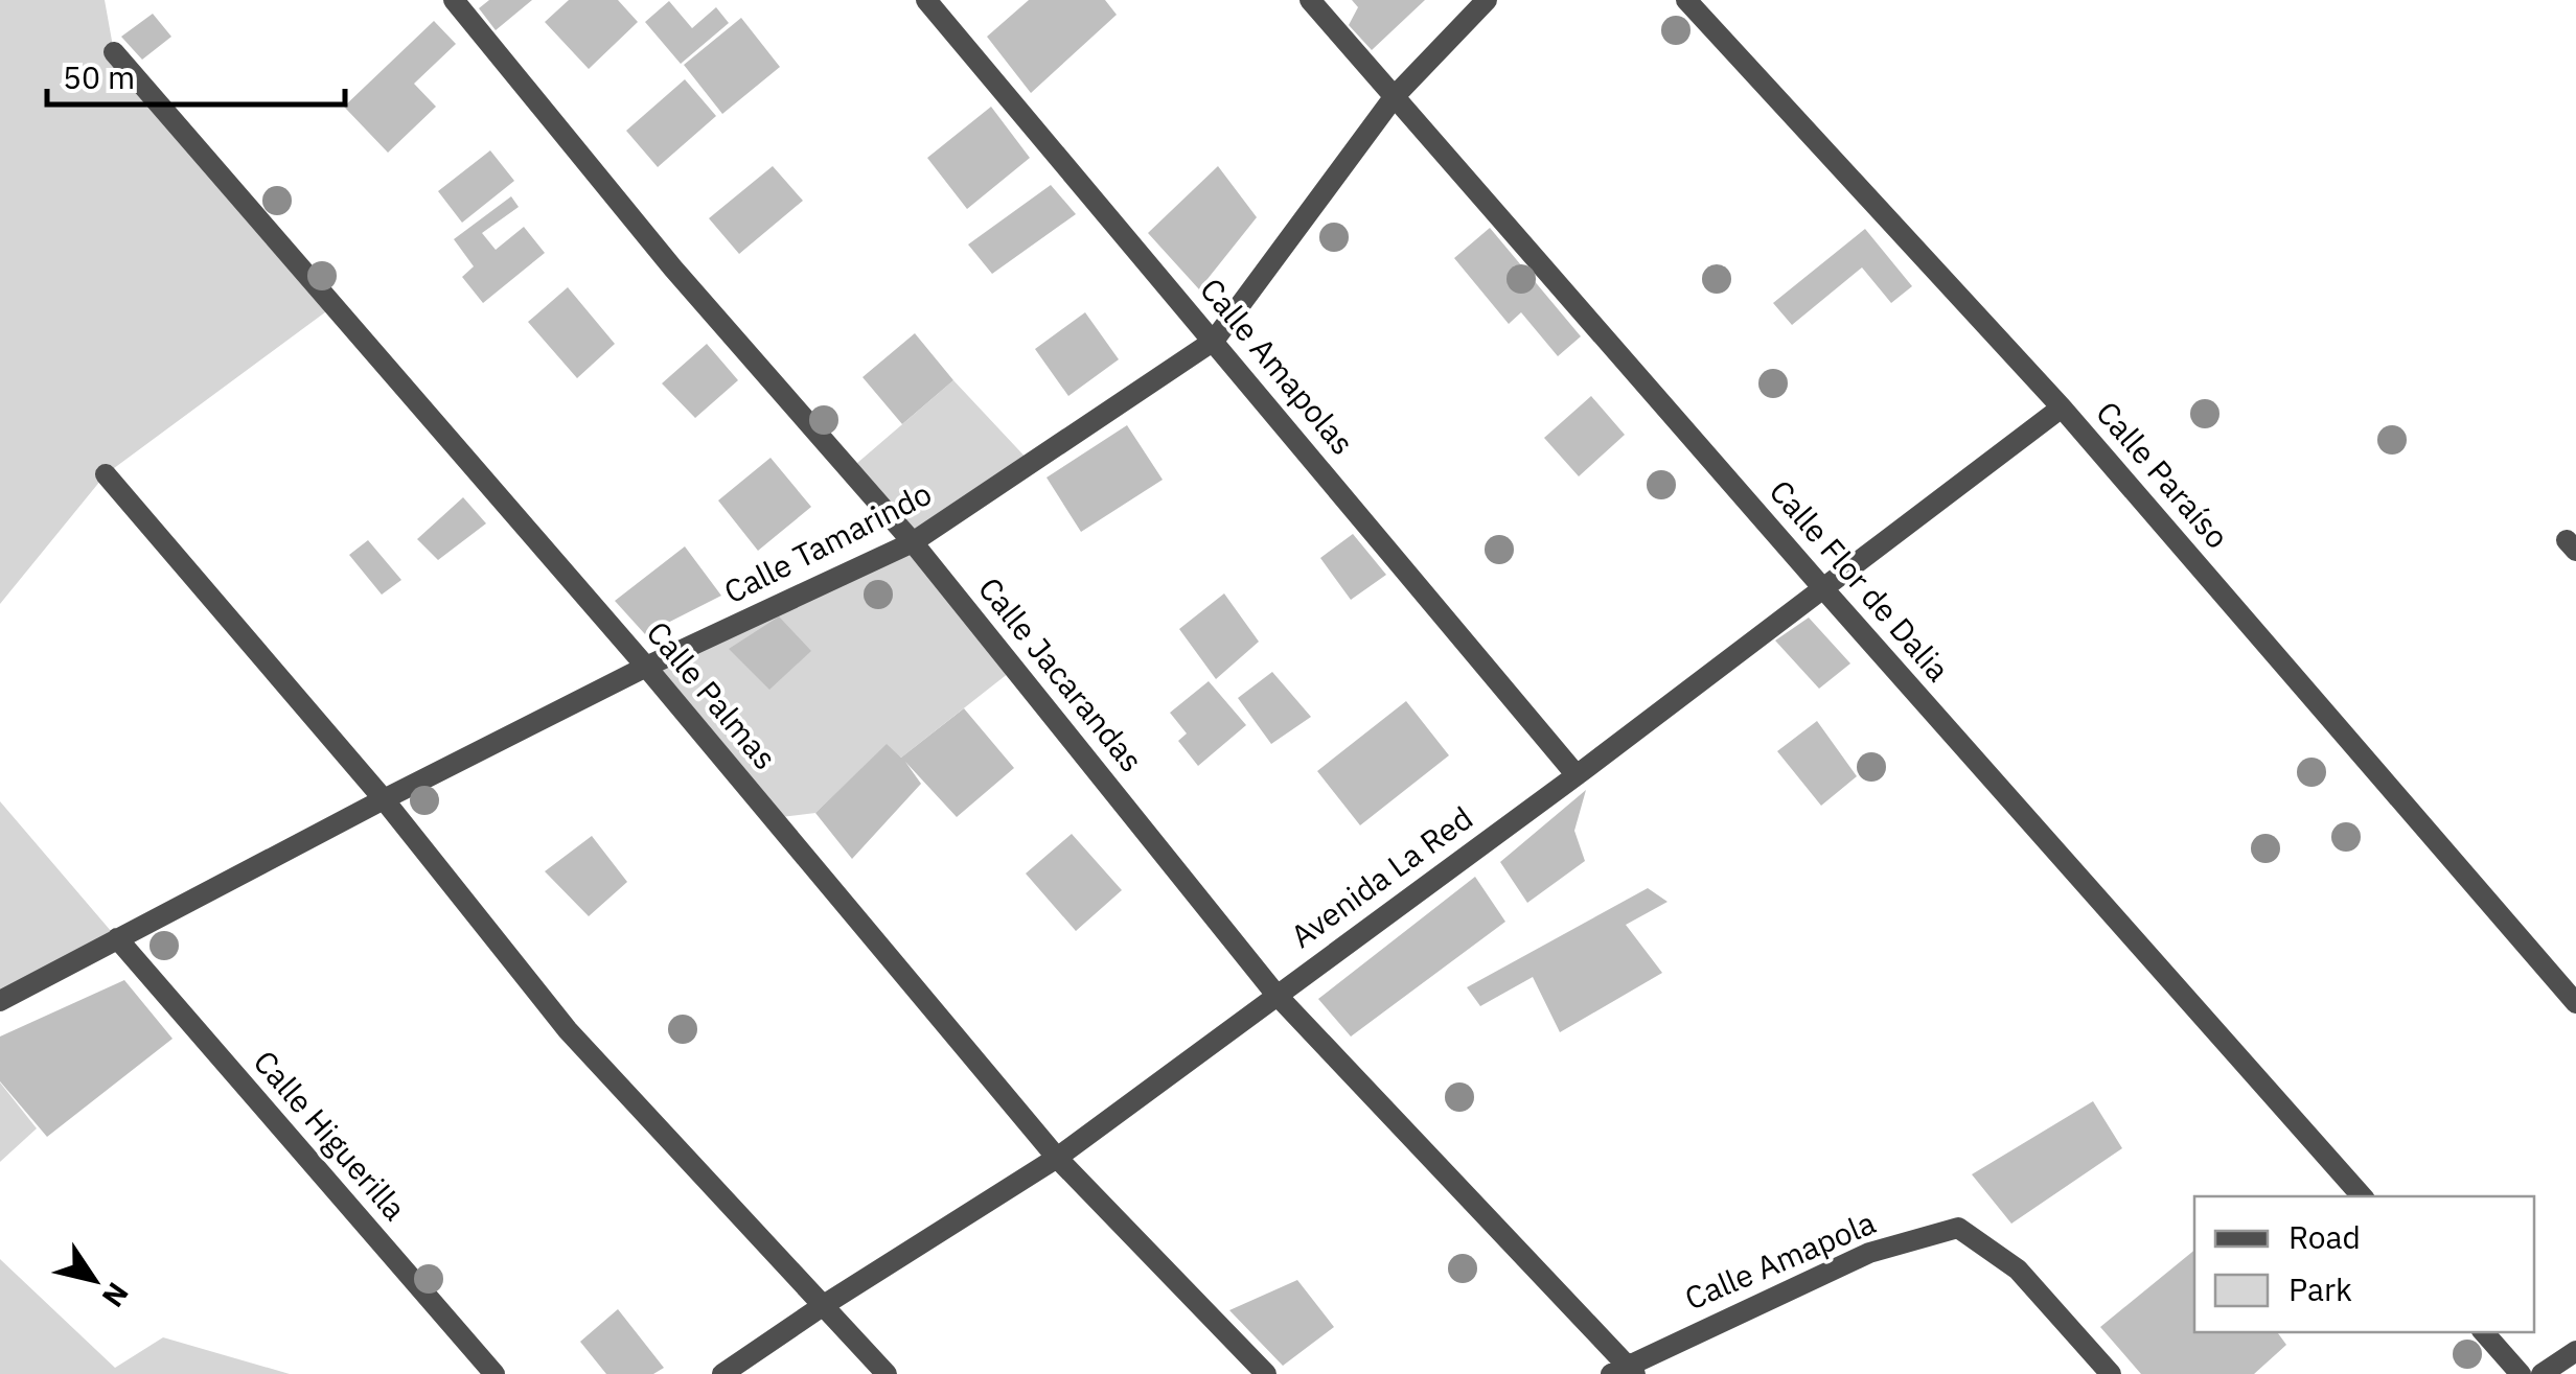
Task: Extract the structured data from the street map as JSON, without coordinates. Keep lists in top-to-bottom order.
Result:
{
  "streets": {
    "street": [
      "Calle Amapolas",
      "Calle Paraíso",
      "Calle Tamarindo",
      "Calle Flor de Dalia",
      "Calle Jacarandas",
      "Calle Palmas",
      "Avenida La Red",
      "Calle Higuerilla",
      "Calle Amapola"
    ]
  },
  "crossings": [
    ["Calle Amapolas", "Calle Tamarindo"],
    ["Calle Amapolas", "Avenida La Red"],
    ["Calle Paraíso", "Avenida La Red"],
    ["Calle Tamarindo", "Calle Flor de Dalia"],
    ["Calle Tamarindo", "Calle Jacarandas"],
    ["Calle Tamarindo", "Calle Palmas"],
    ["Calle Tamarindo", "Calle Higuerilla"],
    ["Calle Flor de Dalia", "Avenida La Red"],
    ["Calle Jacarandas", "Avenida La Red"],
    ["Calle Jacarandas", "Calle Amapola"],
    ["Calle Palmas", "Avenida La Red"]
  ],
  "legend": ["Road", "Park"],
  "scale_bar": "50 m",
  "north": "bottom right"
}
